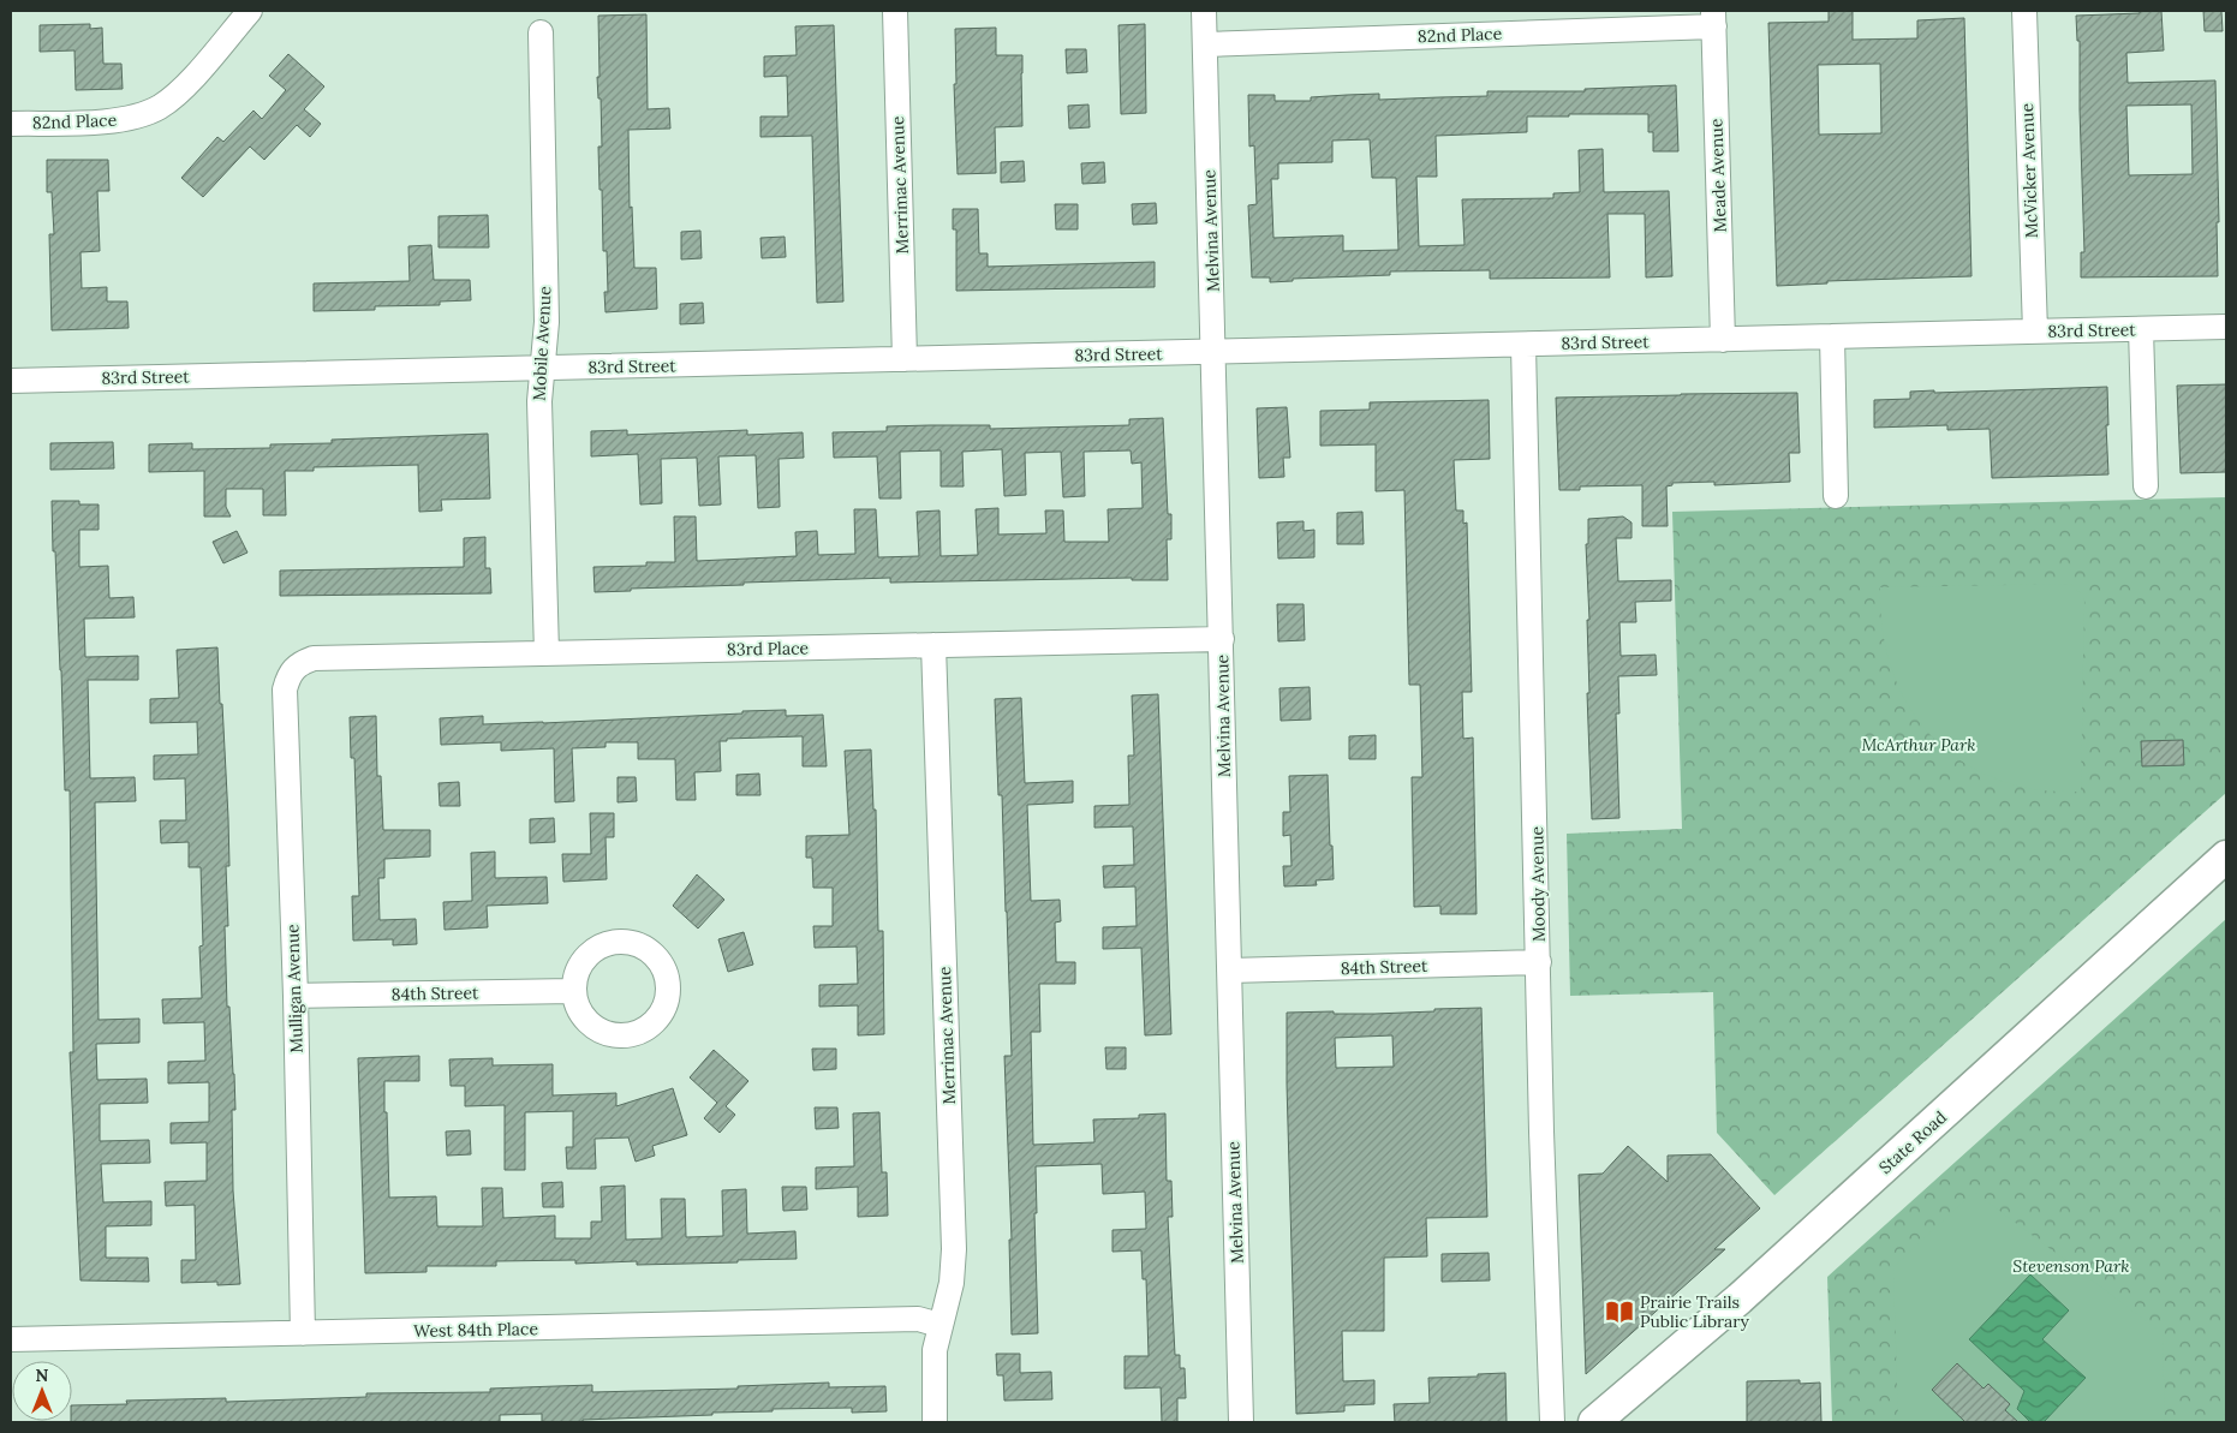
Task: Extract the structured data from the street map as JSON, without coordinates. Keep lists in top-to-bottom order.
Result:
{
  "streets": {
    "street": [
      "82nd Place",
      "McVicker Avenue",
      "Meade Avenue",
      "Merrimac Avenue",
      "Melvina Avenue",
      "83rd Street",
      "Mobile Avenue",
      "83rd Place",
      "Moody Avenue",
      "84th Street",
      "Mulligan Avenue",
      "State Road",
      "West 84th Place"
    ]
  },
  "crossings": [
    ["82nd Place", "Meade Avenue"],
    ["82nd Place", "Melvina Avenue"],
    ["McVicker Avenue", "83rd Street"],
    ["Meade Avenue", "83rd Street"],
    ["Merrimac Avenue", "83rd Street"],
    ["Merrimac Avenue", "83rd Place"],
    ["Merrimac Avenue", "West 84th Place"],
    ["Melvina Avenue", "83rd Street"],
    ["Melvina Avenue", "83rd Place"],
    ["Melvina Avenue", "84th Street"],
    ["83rd Street", "Mobile Avenue"],
    ["83rd Street", "Moody Avenue"],
    ["Mobile Avenue", "83rd Place"],
    ["83rd Place", "Mulligan Avenue"],
    ["Moody Avenue", "84th Street"],
    ["84th Street", "Mulligan Avenue"],
    ["Mulligan Avenue", "West 84th Place"]
  ],
  "parks": ["McArthur Park", "Stevenson Park"],
  "places": {
    "library": ["Prairie Trails Public Library"]
  },
  "north": "top"
}
